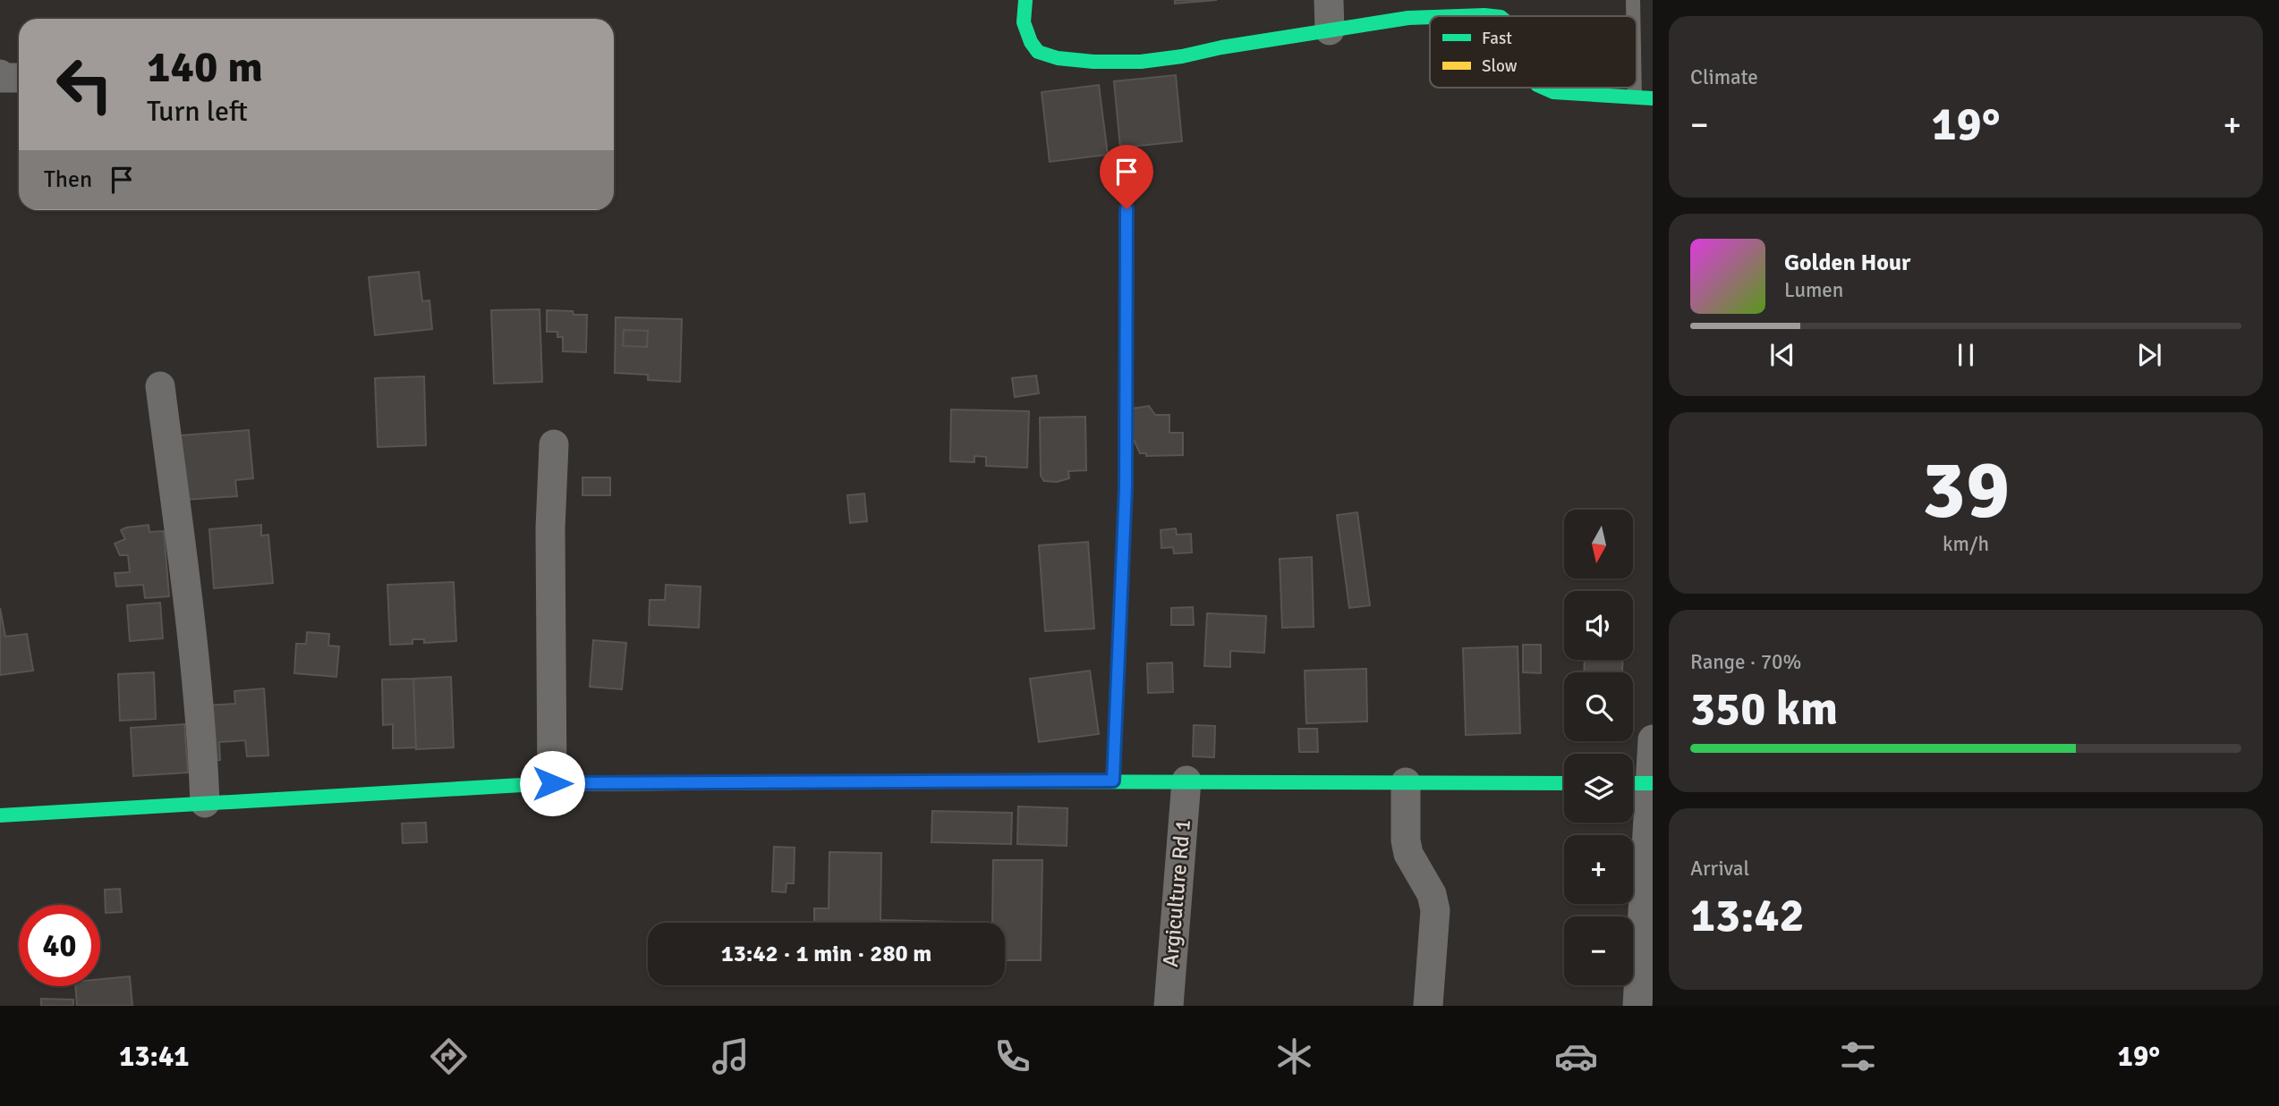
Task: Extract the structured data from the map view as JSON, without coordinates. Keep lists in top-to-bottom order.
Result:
{
  "streets": {
    "street": ["Argiculture Rd 1"]
  },
  "legend": ["Fast", "Slow"],
  "north": "bottom",
  "page": {
    "tile": [
      "Climate",
      ["39", "km/h"],
      ["Range · 70%", "350 km"],
      ["Arrival", "13:42"]
    ],
    "turn": ["140 m", "Turn left"],
    "heat": ["−", "19°", "+"],
    "then": "Then",
    "song": ["Golden Hour", "Lumen"],
    "map_buttons": ["+", "−"],
    "limit": "40",
    "trip": "13:42 · 1 min · 280 m",
    "tabs": ["13:41", "19°"]
  }
}
